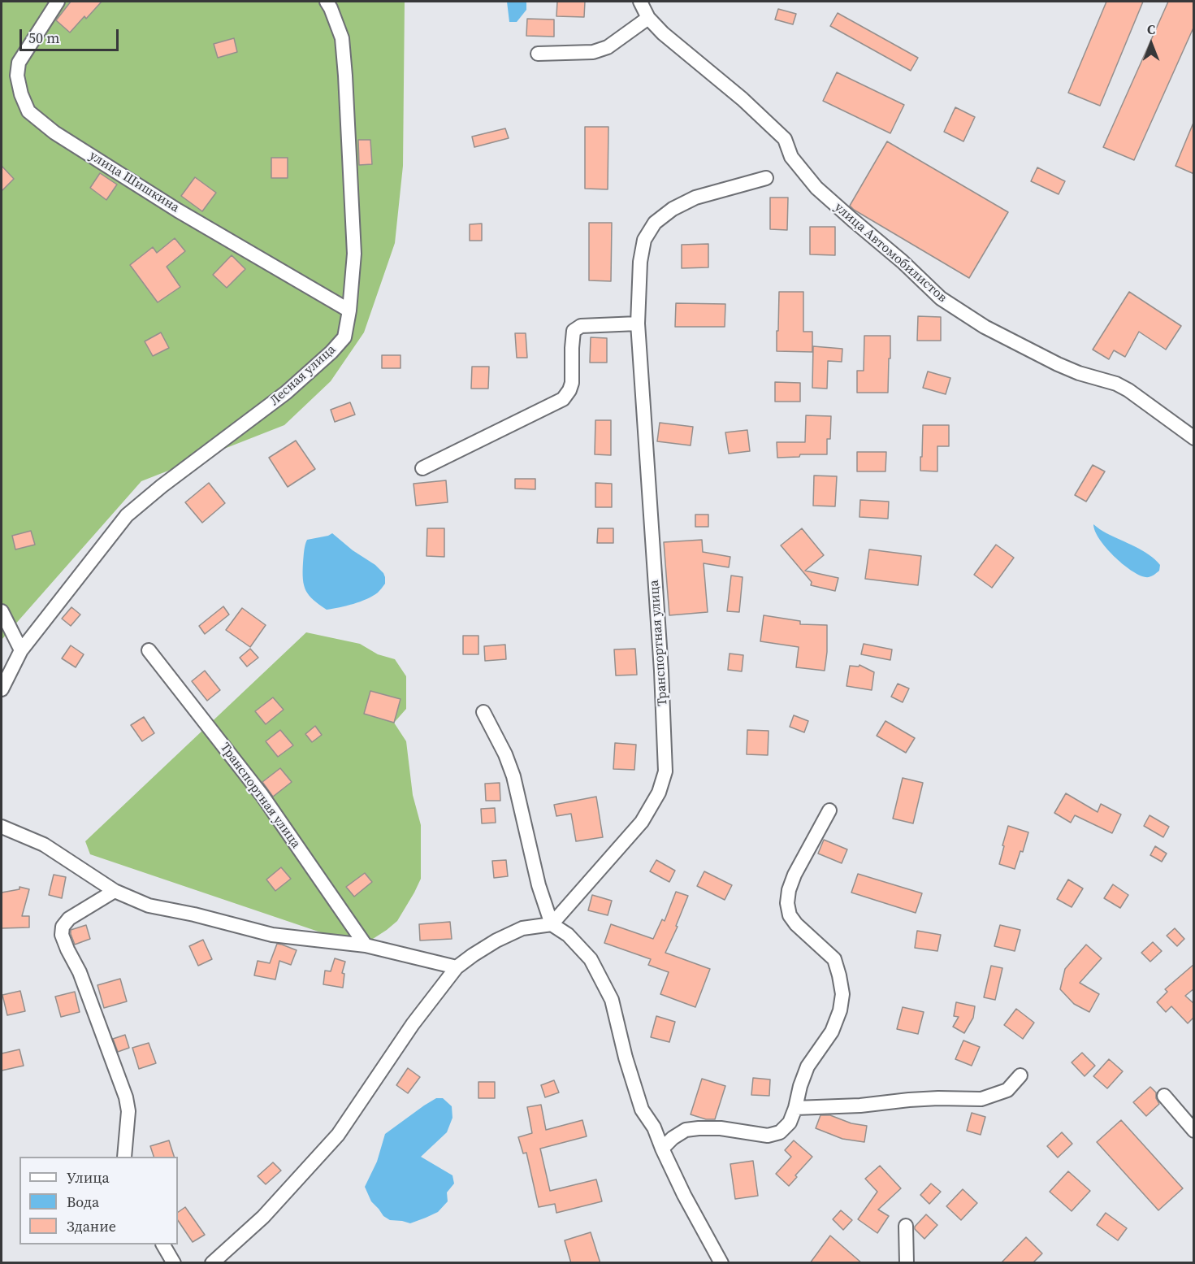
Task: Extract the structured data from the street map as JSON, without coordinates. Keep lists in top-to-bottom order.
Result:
{
  "streets": {
    "street": [
      "улица Шишкина",
      "улица Автомобилистов",
      "Лесная улица",
      "Транспортная улица"
    ]
  },
  "crossings": [
    ["улица Шишкина", "Лесная улица"]
  ],
  "legend": ["Улица", "Вода", "Здание"],
  "scale_bar": "50 m",
  "north": "top"
}
